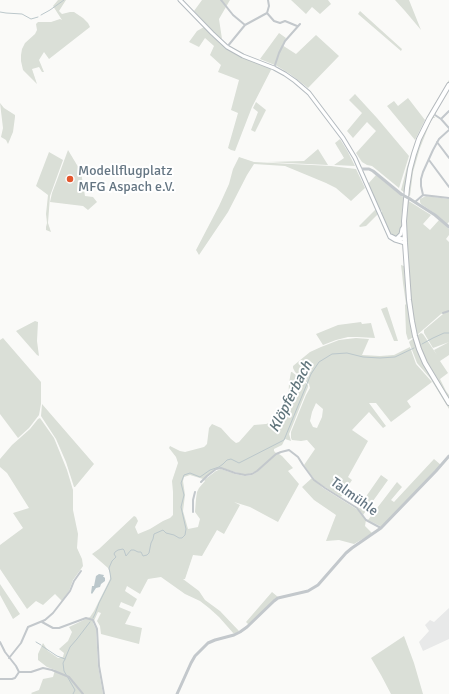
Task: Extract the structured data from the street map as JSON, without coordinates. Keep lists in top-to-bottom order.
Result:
{
  "streets": {
    "street": ["Talmühle"]
  },
  "water": ["Klöpferbach"],
  "places": ["Modellflugplatz MFG Aspach e.V."]
}
